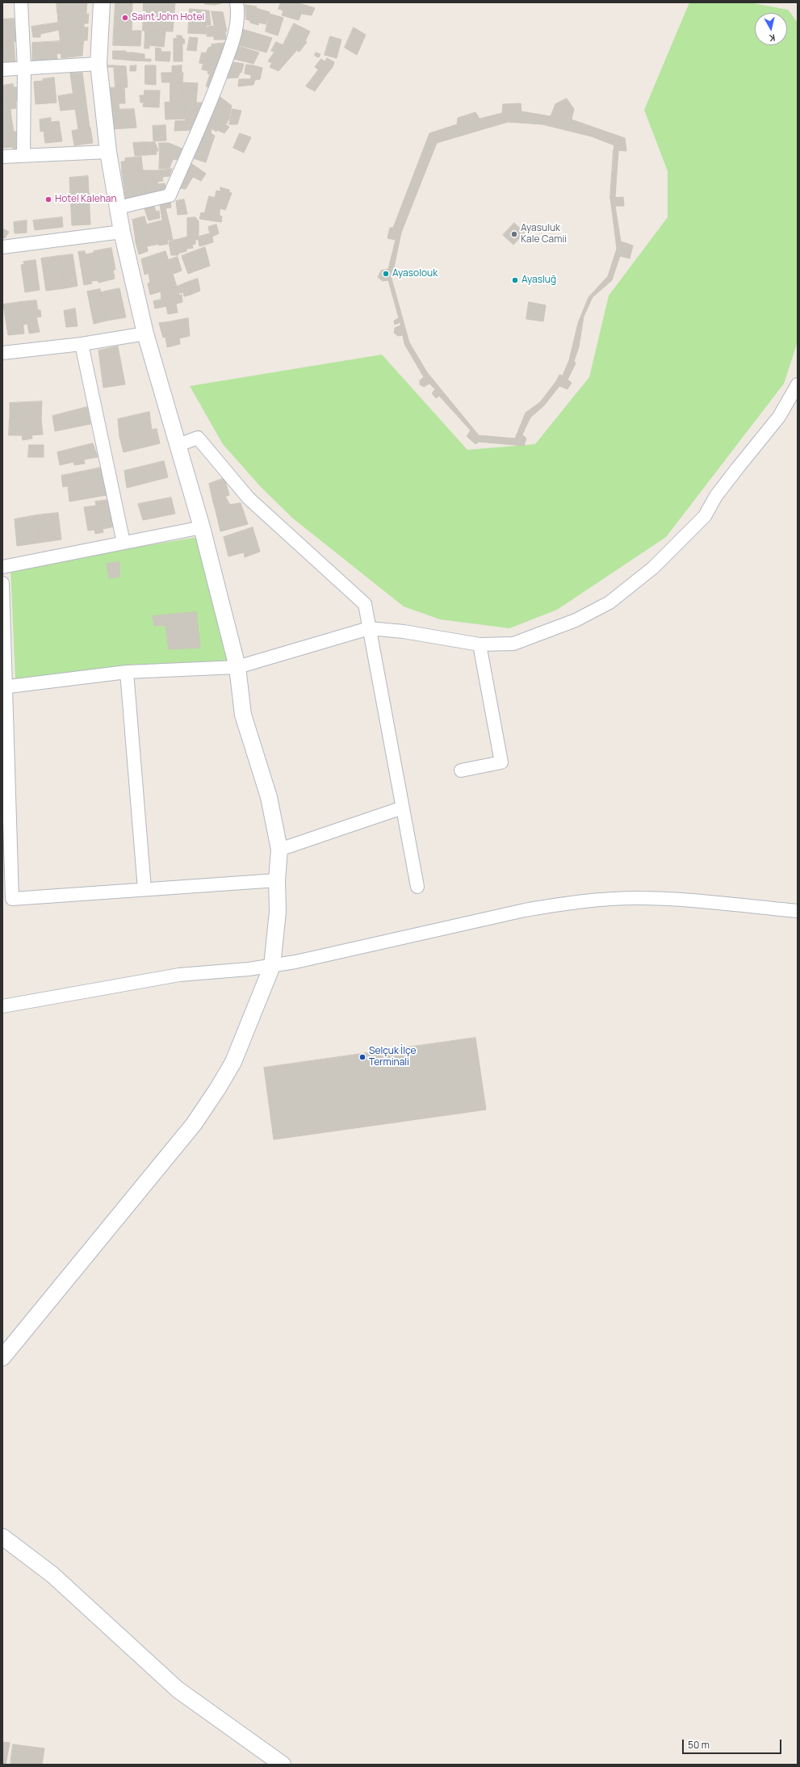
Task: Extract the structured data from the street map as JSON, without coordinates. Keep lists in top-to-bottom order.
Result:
{
  "places": [
    "Saint John Hotel",
    "Hotel Kalehan",
    "Ayasuluk Kale Camii",
    "Ayasolouk",
    "Ayasluğ",
    "Selçuk İlçe Terminali"
  ],
  "scale_bar": "50 m",
  "north": "bottom"
}
